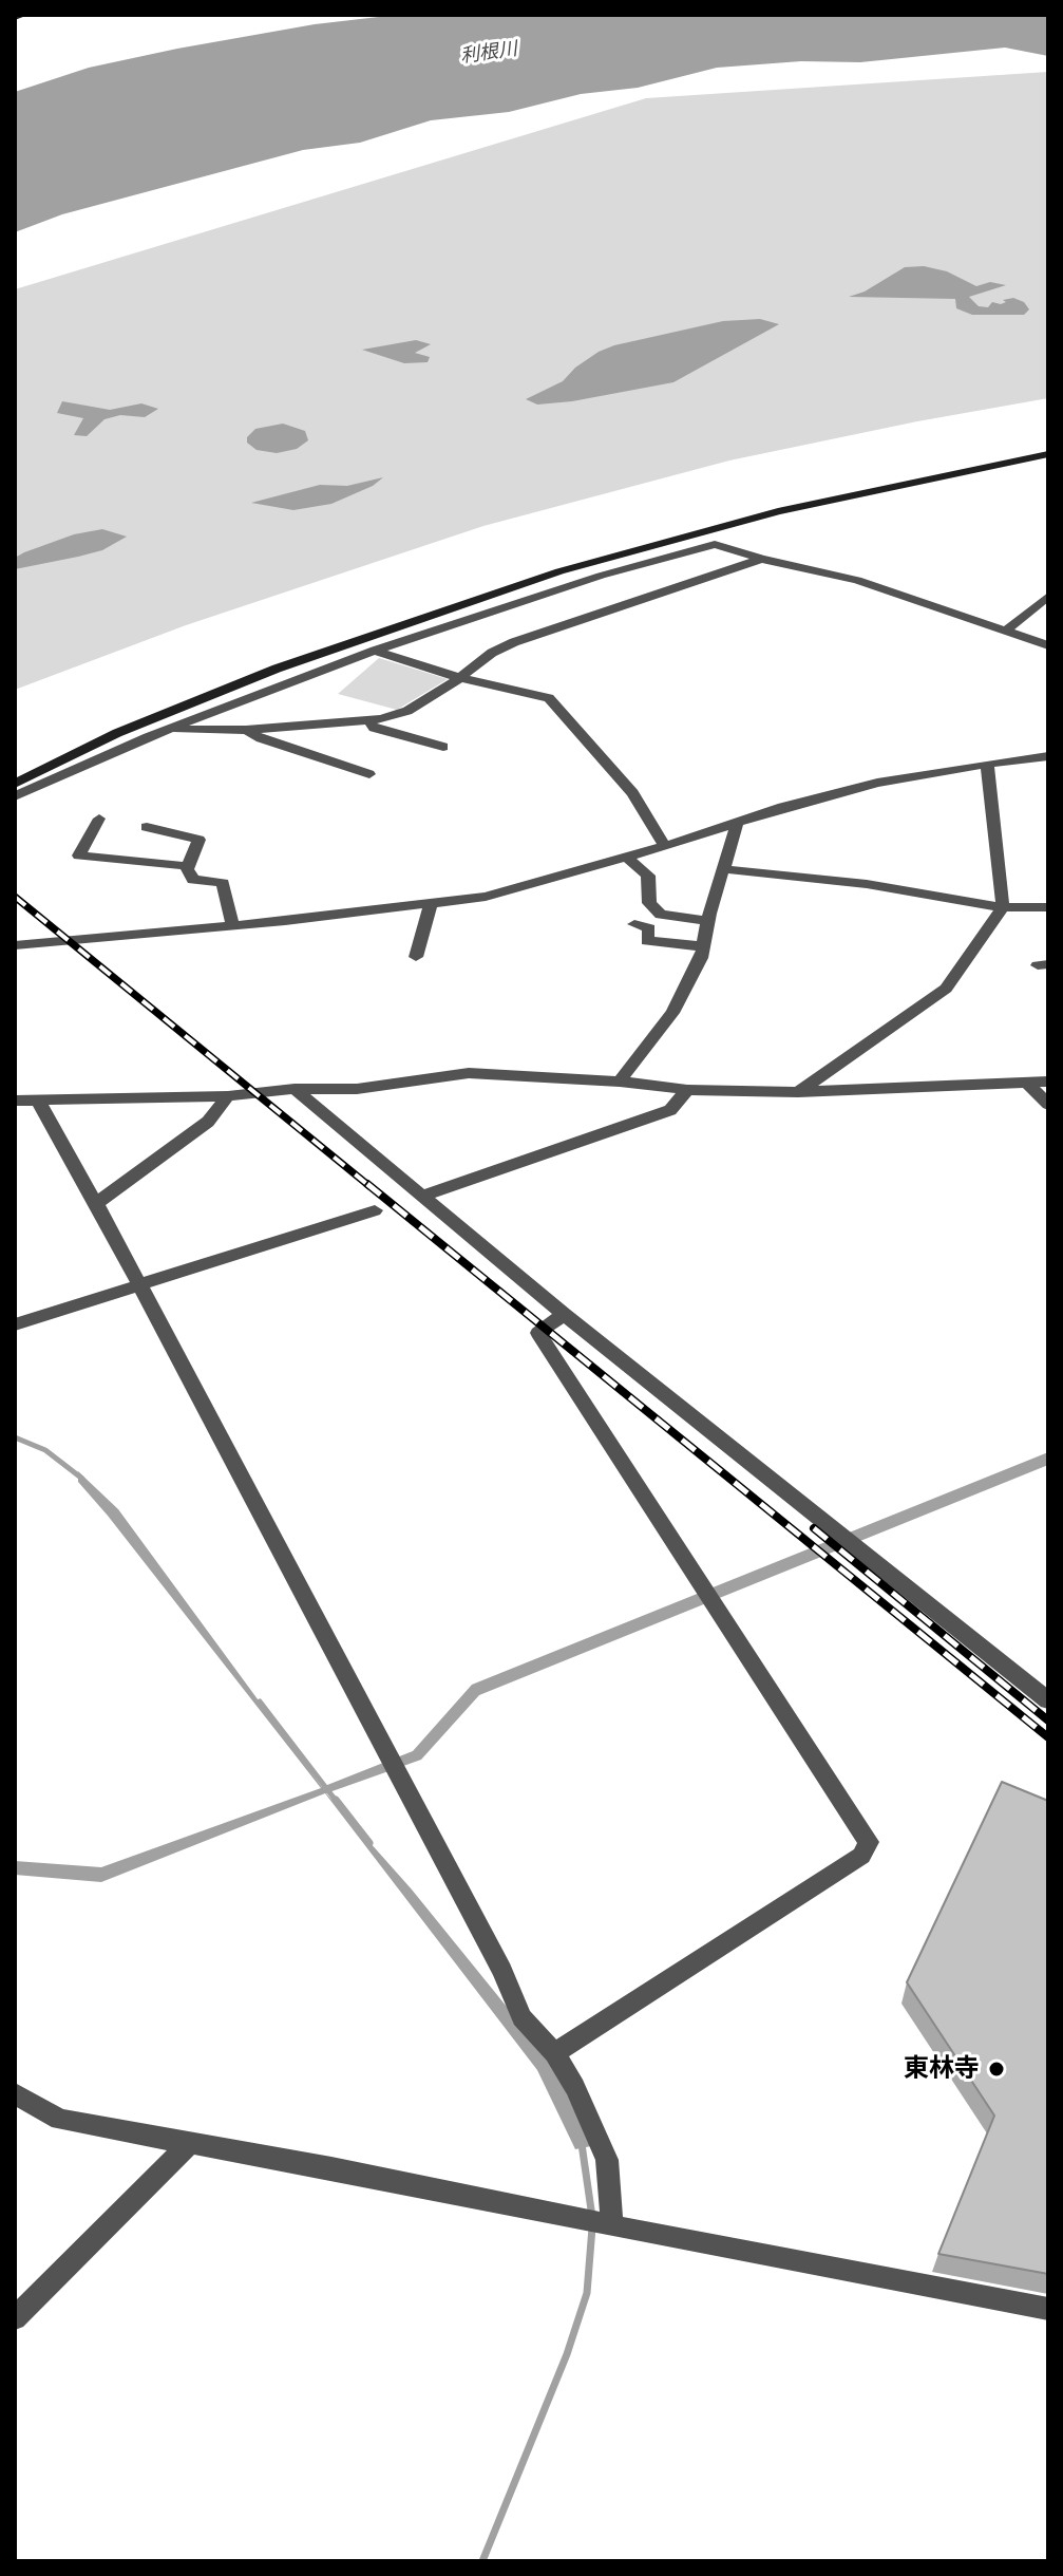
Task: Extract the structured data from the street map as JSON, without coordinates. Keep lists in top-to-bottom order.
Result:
{
  "water": ["利根川"],
  "places": ["東林寺"]
}
